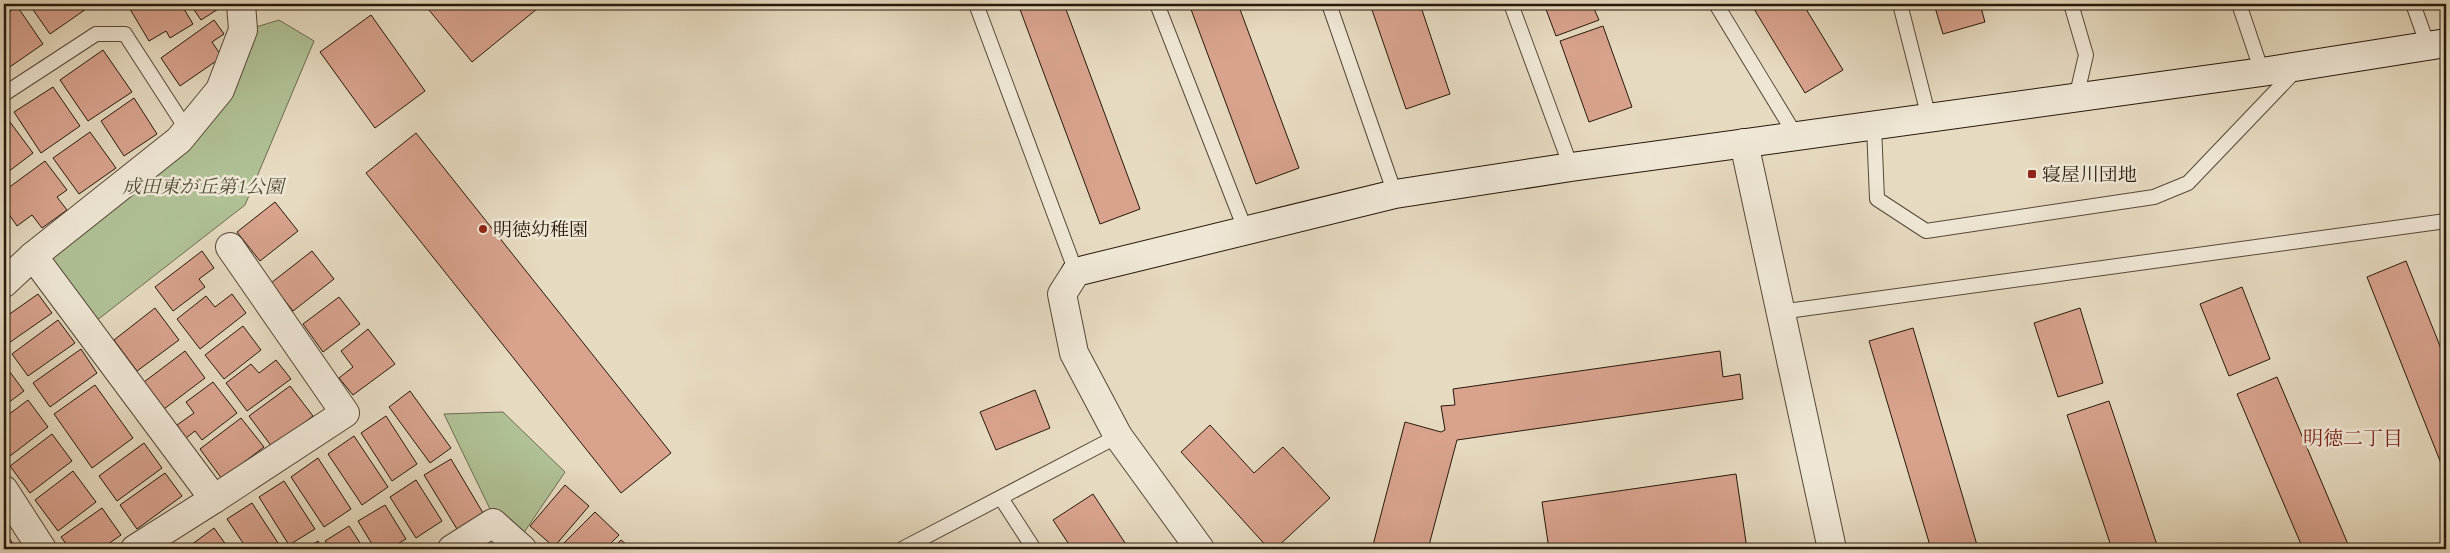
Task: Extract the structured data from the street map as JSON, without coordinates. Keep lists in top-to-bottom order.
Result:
{
  "districts": ["明徳二丁目"],
  "parks": ["成田東が丘第1公園"],
  "places": {
    "transit": ["寝屋川団地"],
    "other": ["明徳幼稚園"]
  }
}
